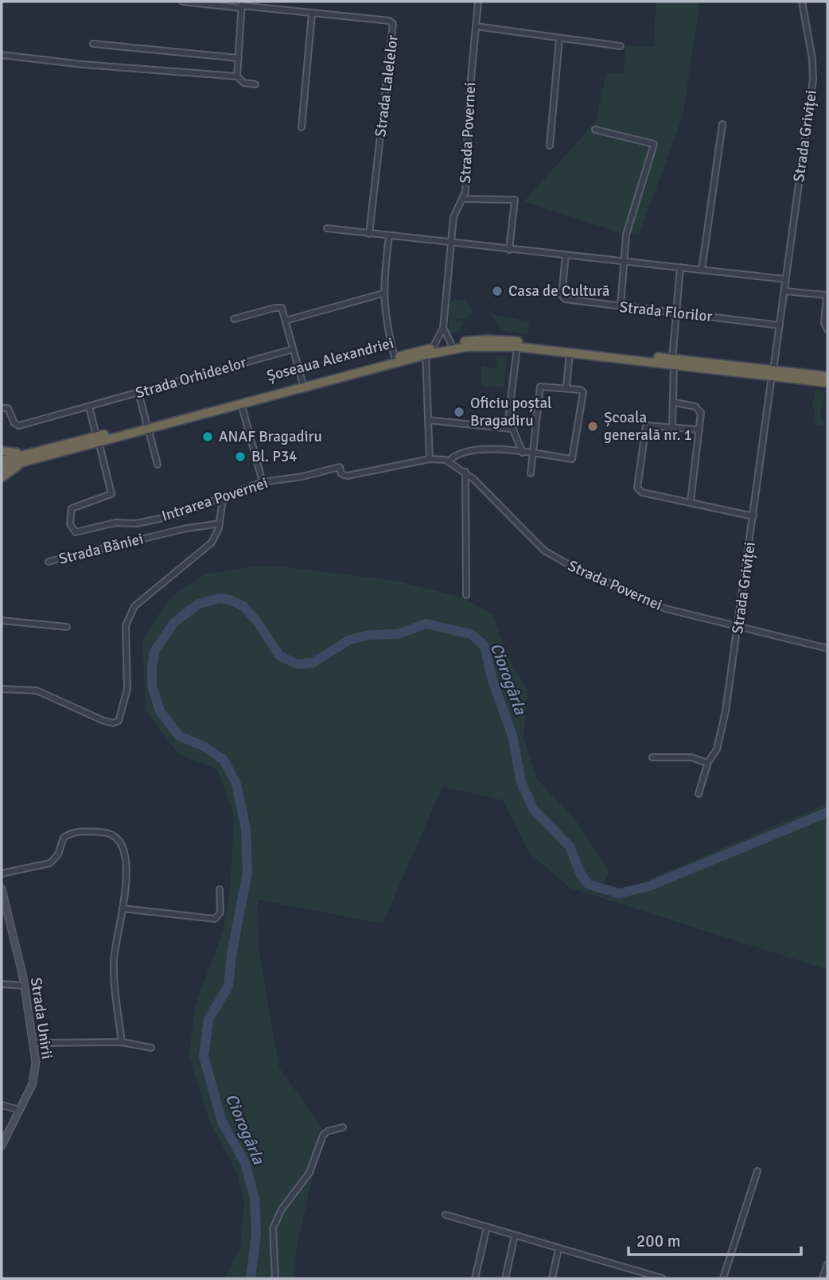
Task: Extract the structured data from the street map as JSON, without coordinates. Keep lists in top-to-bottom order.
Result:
{
  "streets": {
    "highway": ["Șoseaua Alexandriei"],
    "main road": ["Strada Unirii"],
    "street": [
      "Strada Lalelelor",
      "Strada Povernei",
      "Strada Griviței",
      "Strada Florilor",
      "Strada Orhideelor",
      "Intrarea Povernei",
      "Strada Băniei"
    ]
  },
  "crossings": [
    ["Strada Povernei", "Strada Griviței"],
    ["Strada Povernei", "Șoseaua Alexandriei"],
    ["Strada Povernei", "Intrarea Povernei"],
    ["Strada Griviței", "Strada Florilor"],
    ["Strada Griviței", "Șoseaua Alexandriei"],
    ["Șoseaua Alexandriei", "Intrarea Povernei"]
  ],
  "water": ["Ciorogârla"],
  "places": [
    "Casa de Cultură",
    "Oficiu poștal Bragadiru",
    "Școala generală nr. 1",
    "ANAF Bragadiru",
    "Bl. P34"
  ],
  "scale_bar": "200 m"
}
